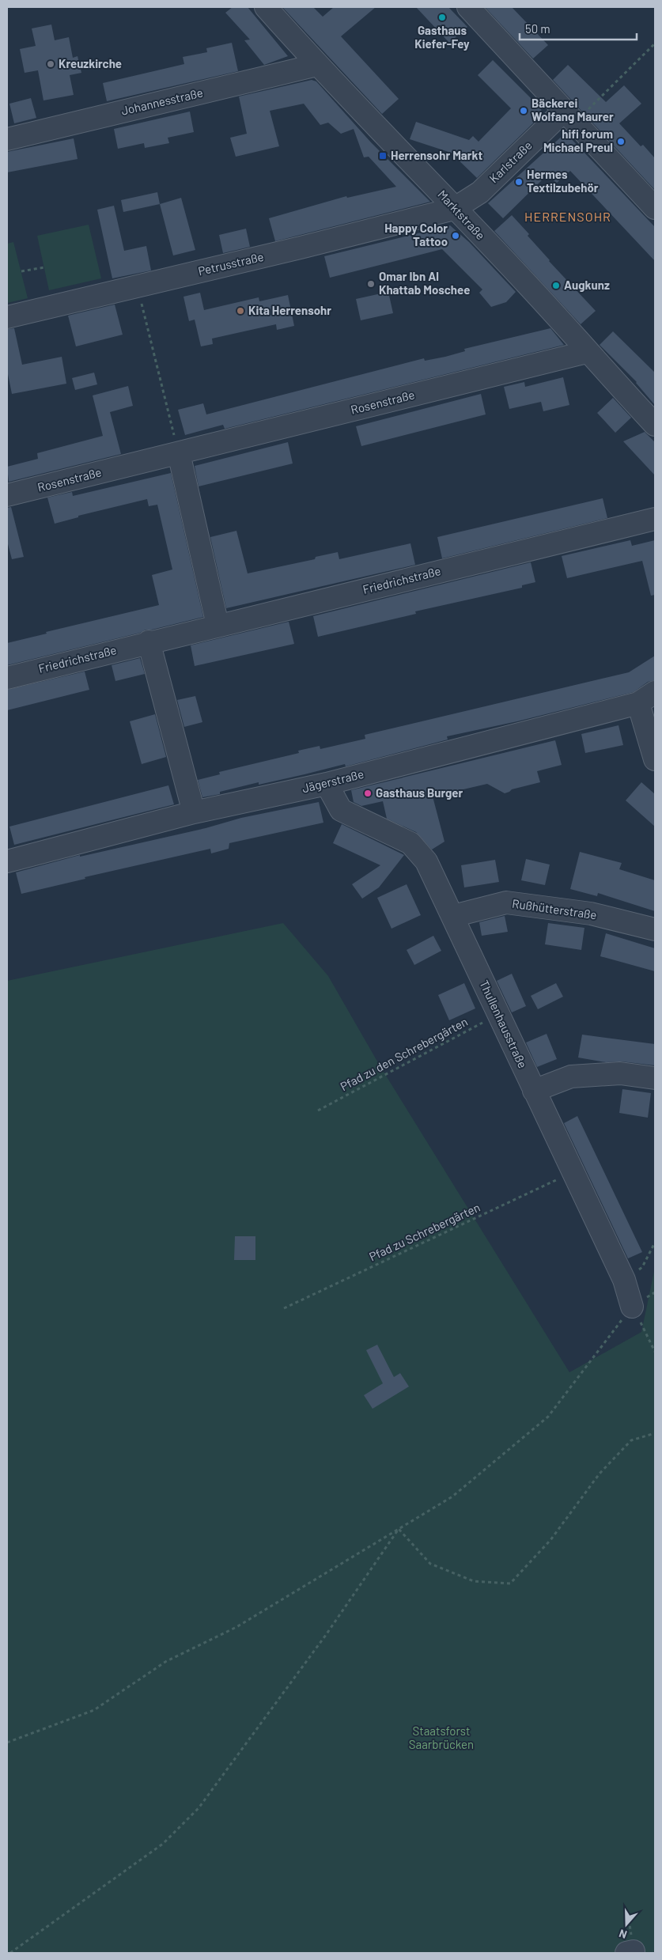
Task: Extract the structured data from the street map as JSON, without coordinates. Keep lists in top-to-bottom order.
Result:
{
  "streets": {
    "street": [
      "Johannesstraße",
      "Karlstraße",
      "Marktstraße",
      "Petrusstraße",
      "Rosenstraße",
      "Friedrichstraße",
      "Jägerstraße",
      "Rußhütterstraße",
      "Thullenhausstraße"
    ],
    "path": ["Pfad zu den Schrebergärten", "Pfad zu Schrebergärten"]
  },
  "crossings": [
    ["Johannesstraße", "Marktstraße"],
    ["Karlstraße", "Marktstraße"],
    ["Karlstraße", "Petrusstraße"],
    ["Marktstraße", "Petrusstraße"],
    ["Marktstraße", "Rosenstraße"],
    ["Jägerstraße", "Thullenhausstraße"],
    ["Rußhütterstraße", "Thullenhausstraße"],
    ["Thullenhausstraße", "Pfad zu den Schrebergärten"],
    ["Thullenhausstraße", "Pfad zu Schrebergärten"]
  ],
  "districts": ["HERRENSOHR"],
  "parks": ["Staatsforst Saarbrücken"],
  "places": {
    "other": [
      "Gasthaus Kiefer-Fey",
      "Kreuzkirche",
      "Bäckerei Wolfang Maurer",
      "hifi forum Michael Preul",
      "Hermes Textilzubehör",
      "Happy Color Tattoo",
      "Omar Ibn Al Khattab Moschee",
      "Augkunz",
      "Kita Herrensohr",
      "Gasthaus Burger"
    ],
    "transit": ["Herrensohr Markt"]
  },
  "scale_bar": "50 m",
  "north": "bottom"
}
